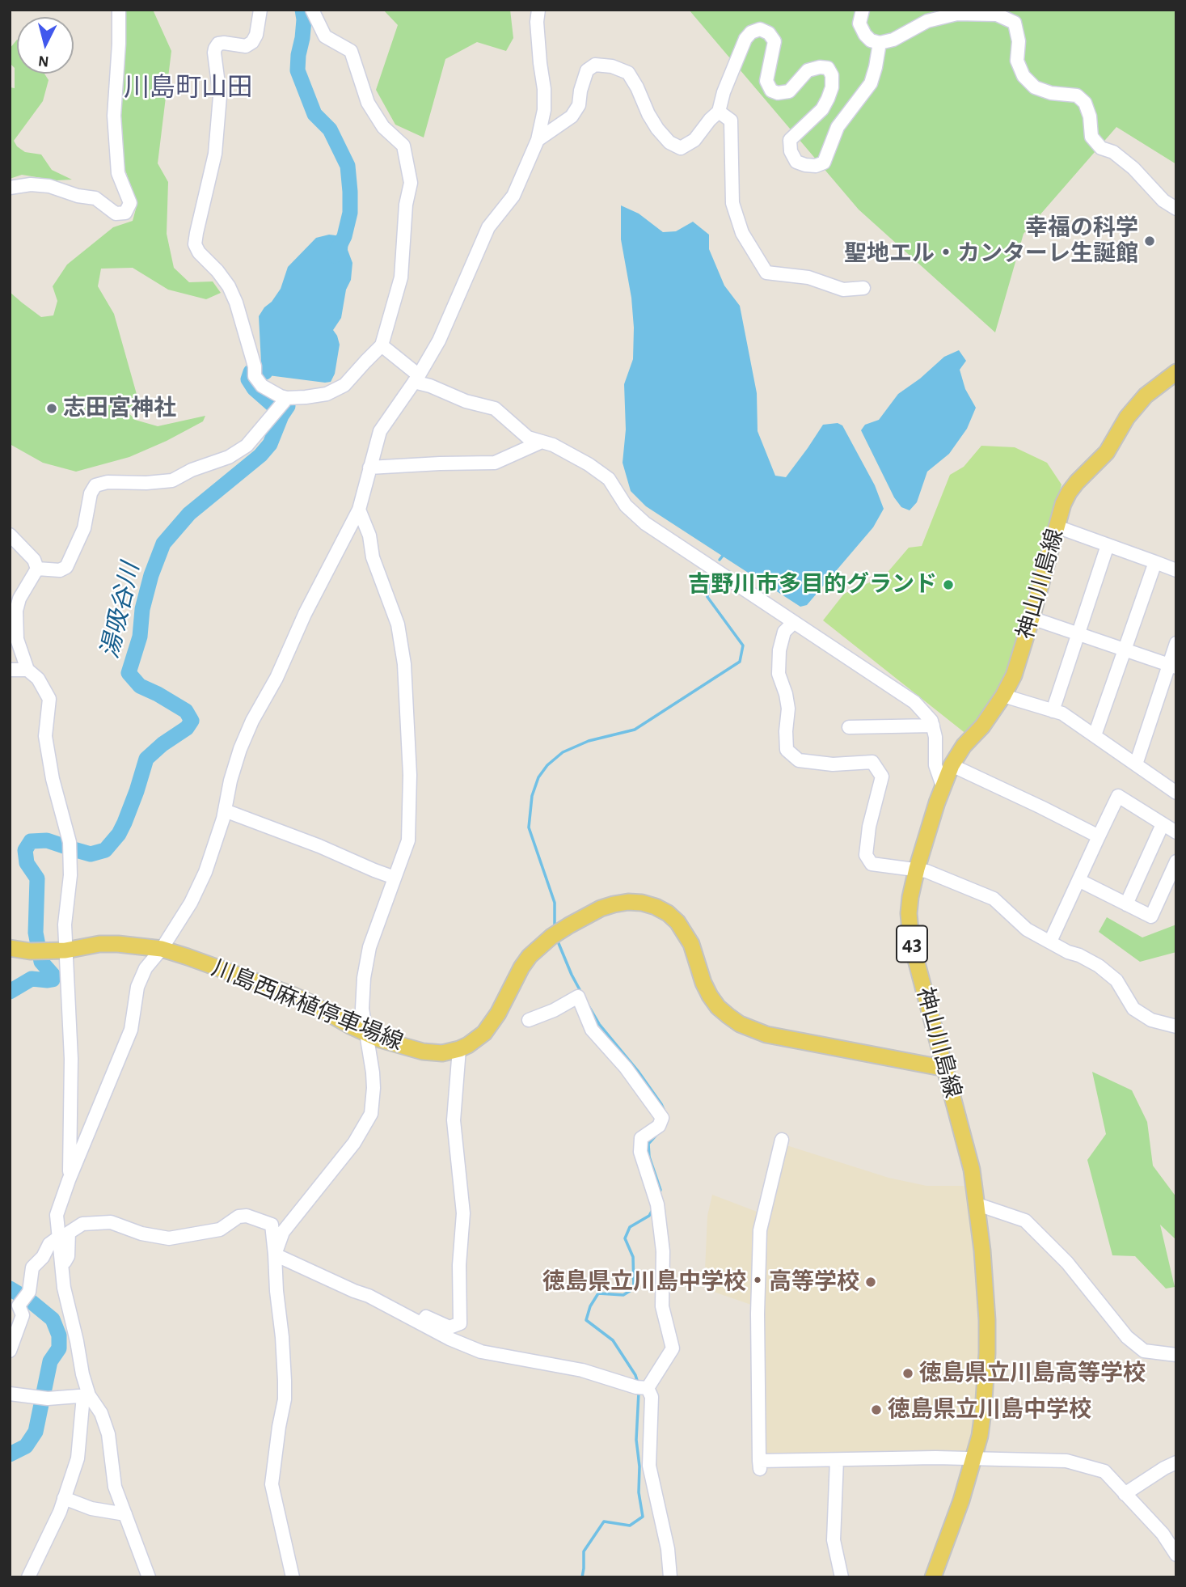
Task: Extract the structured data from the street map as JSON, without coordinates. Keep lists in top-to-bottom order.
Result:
{
  "streets": {
    "main road": ["神山川島線", "43", "川島西麻植停車場線"]
  },
  "crossings": [
    ["神山川島線", "川島西麻植停車場線"]
  ],
  "districts": ["川島町山田"],
  "water": ["湯吸谷川"],
  "places": [
    "幸福の科学 聖地エル・カンターレ生誕館",
    "志田宮神社",
    "吉野川市多目的グランド",
    "徳島県立川島中学校・高等学校",
    "徳島県立川島高等学校",
    "徳島県立川島中学校"
  ],
  "north": "bottom"
}
